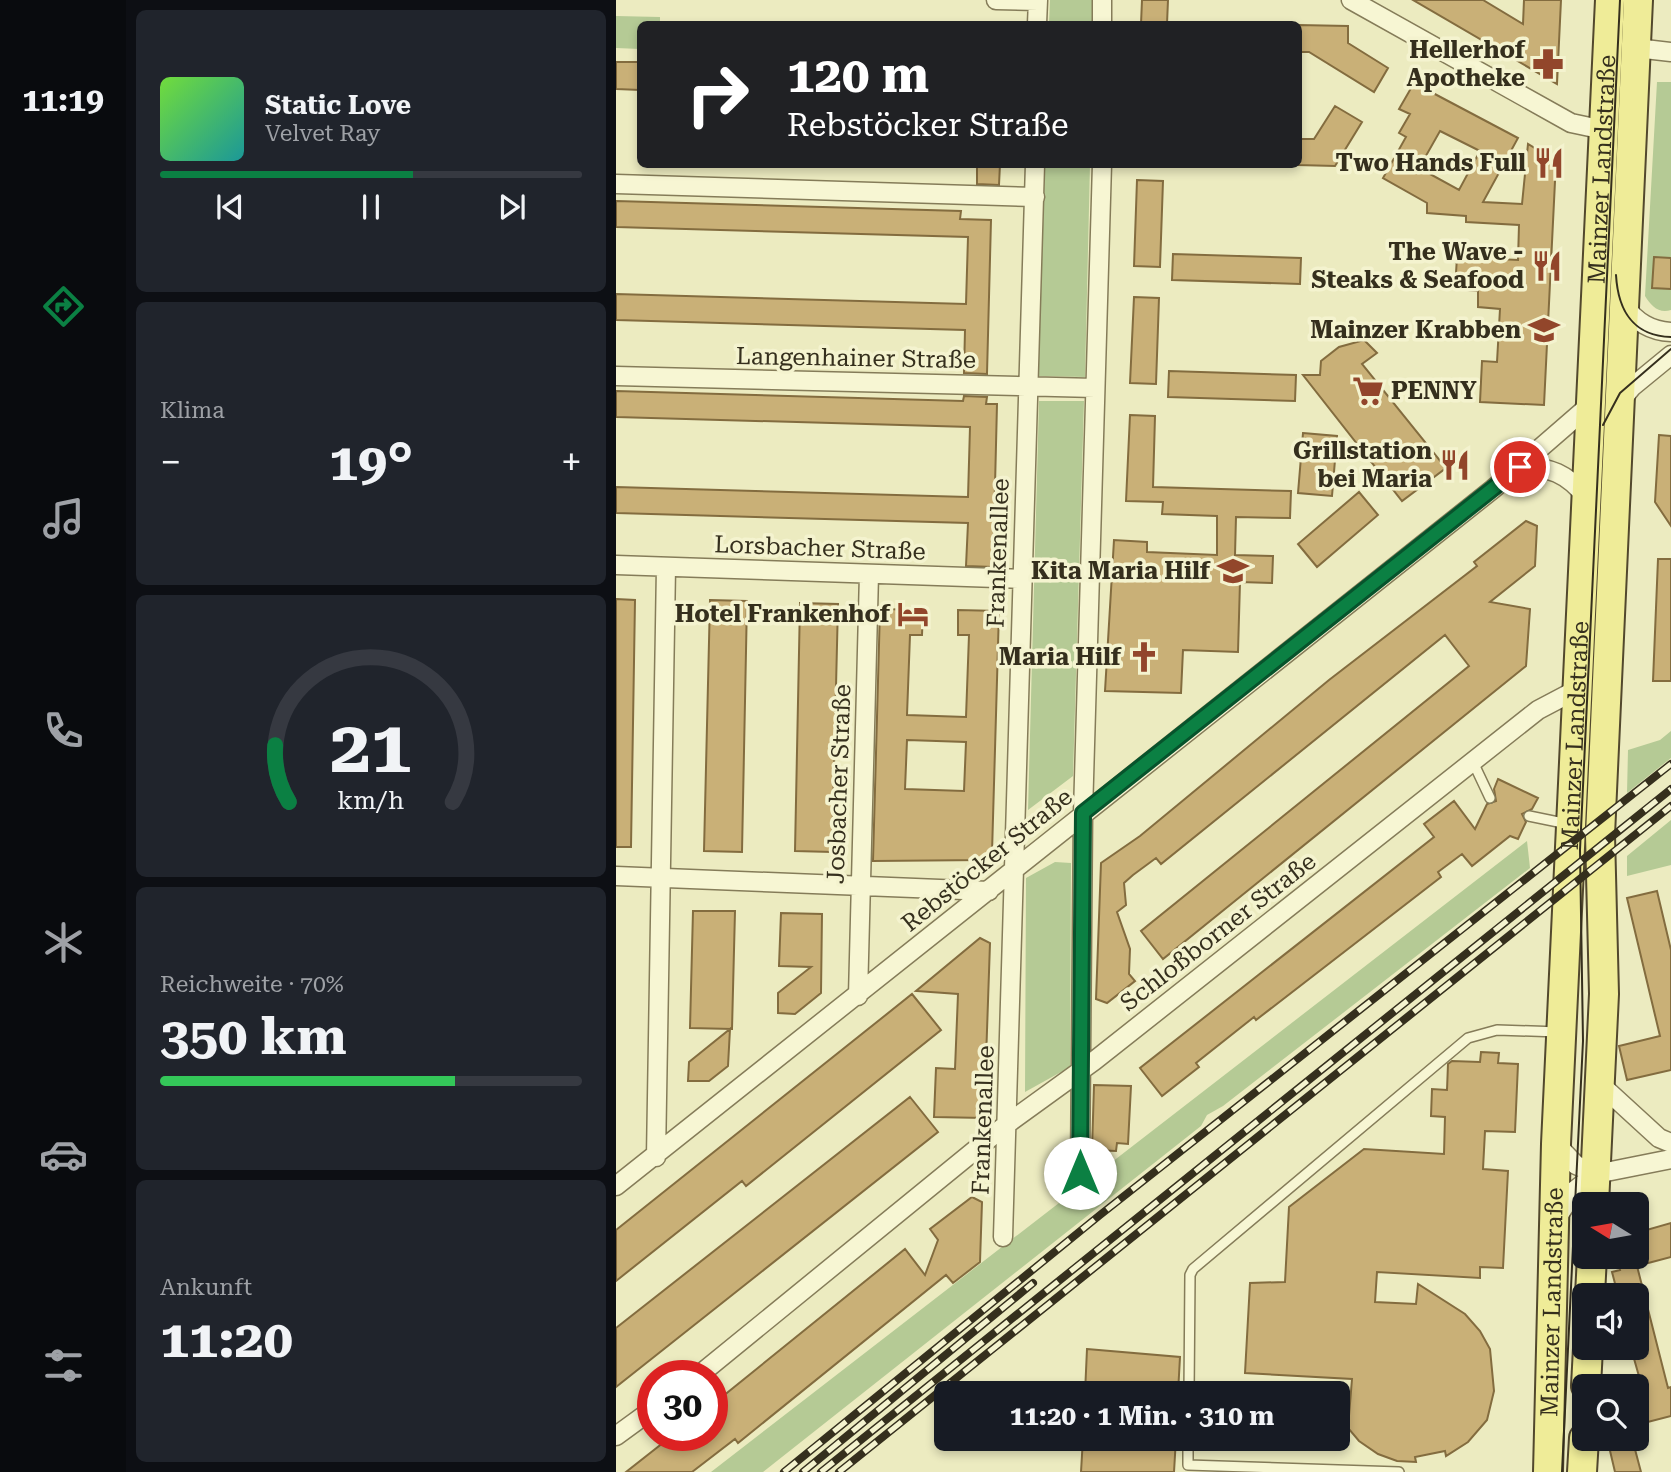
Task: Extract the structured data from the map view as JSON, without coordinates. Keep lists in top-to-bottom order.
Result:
{
  "streets": {
    "main road": ["Mainzer Landstraße"],
    "street": [
      "Langenhainer Straße",
      "Lorsbacher Straße",
      "Frankenallee",
      "Josbacher Straße",
      "Rebstöcker Straße",
      "Schloßborner Straße"
    ]
  },
  "crossings": [
    ["Mainzer Landstraße", "Rebstöcker Straße"],
    ["Mainzer Landstraße", "Schloßborner Straße"],
    ["Langenhainer Straße", "Frankenallee"],
    ["Lorsbacher Straße", "Frankenallee"],
    ["Lorsbacher Straße", "Josbacher Straße"],
    ["Frankenallee", "Rebstöcker Straße"],
    ["Frankenallee", "Schloßborner Straße"],
    ["Josbacher Straße", "Rebstöcker Straße"]
  ],
  "places": {
    "pharmacy": ["Hellerhof Apotheke"],
    "restaurant": ["Two Hands Full", "The Wave - Steaks & Seafood", "Grillstation bei Maria"],
    "school or university": ["Mainzer Krabben", "Kita Maria Hilf"],
    "supermarket": ["PENNY"],
    "hotel": ["Hotel Frankenhof"],
    "church": ["Maria Hilf"]
  },
  "north": "left",
  "page": {
    "tabs": "11:19",
    "turn": ["120 m", "Rebstöcker Straße"],
    "song": ["Static Love", "Velvet Ray"],
    "tile": [
      "Klima",
      ["Reichweite · 70%", "350 km"],
      ["Ankunft", "11:20"]
    ],
    "heat": ["−", "19°", "+"],
    "limit": "30",
    "trip": "11:20 · 1 Min. · 310 m",
    "gauge": ["21", "km/h"]
  }
}
